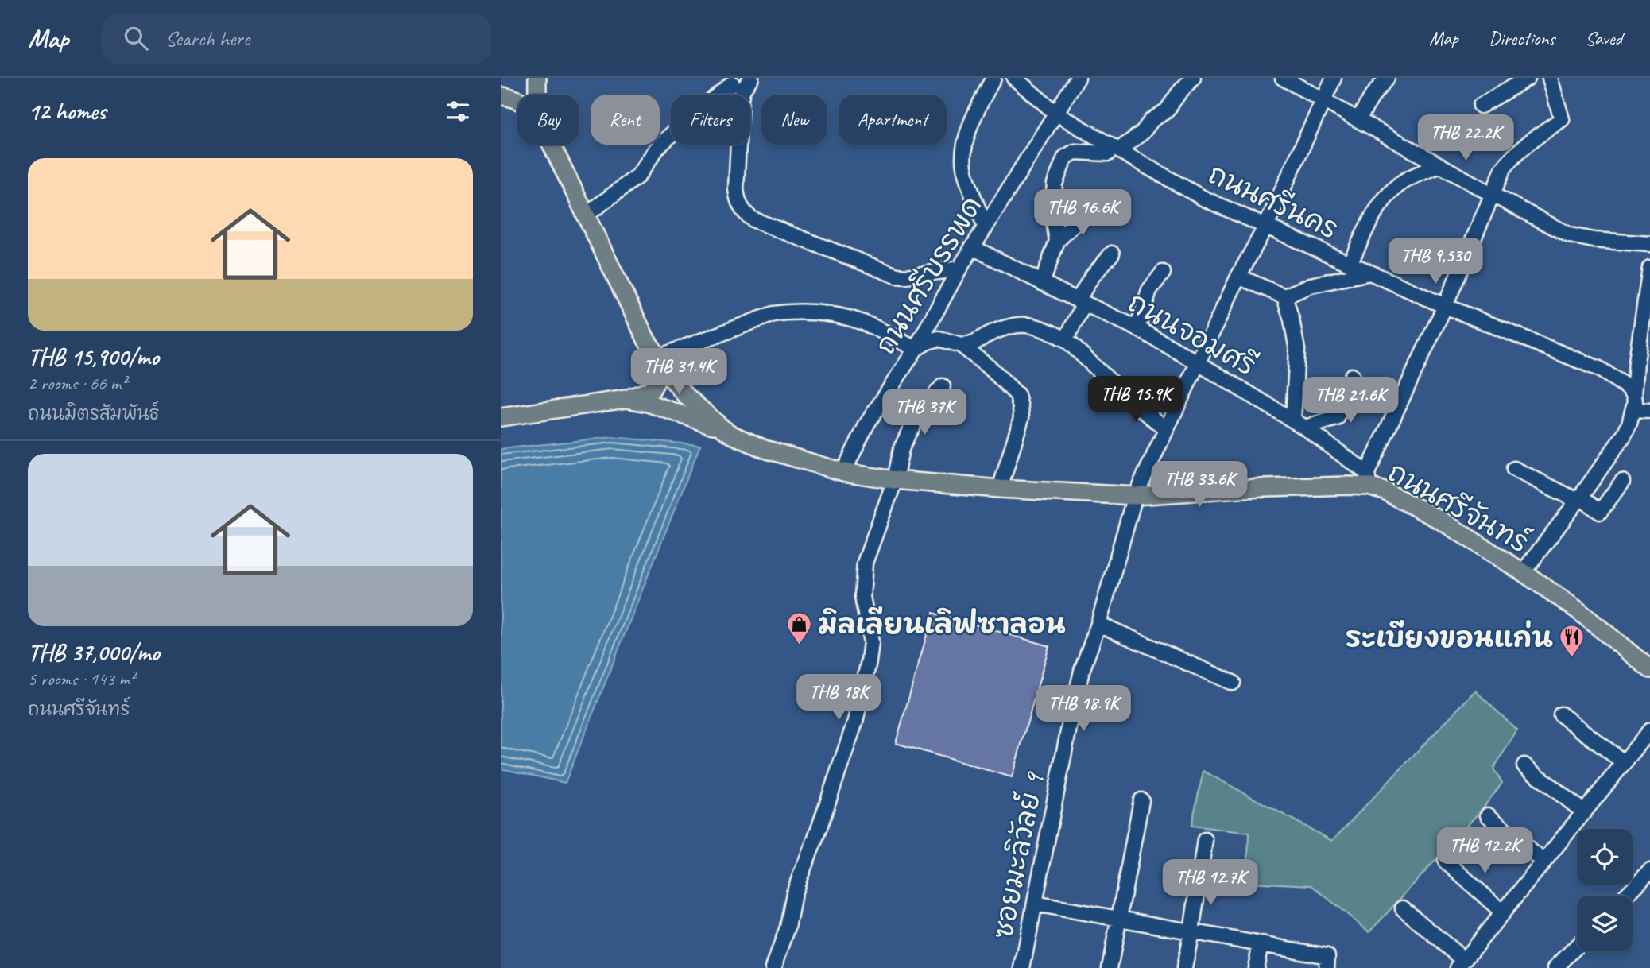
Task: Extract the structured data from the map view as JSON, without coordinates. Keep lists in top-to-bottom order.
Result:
{
  "streets": {
    "main road": ["ถนนศรีจันทร์"],
    "street": [
      "ถนนศรีนคร",
      "ถนนศรีบรรพด",
      "ถนนจอมศรี",
      "ซอยมะลิวัลย์ 9"
    ]
  },
  "crossings": [
    ["ถนนศรีนคร", "ถนนศรีบรรพด"],
    ["ถนนศรีนคร", "ซอยมะลิวัลย์ 9"],
    ["ถนนศรีบรรพด", "ถนนจอมศรี"],
    ["ถนนศรีบรรพด", "ถนนศรีจันทร์"],
    ["ถนนจอมศรี", "ถนนศรีจันทร์"],
    ["ถนนจอมศรี", "ซอยมะลิวัลย์ 9"],
    ["ถนนศรีจันทร์", "ซอยมะลิวัลย์ 9"]
  ],
  "places": {
    "shop": ["มิลเลียนเลิฟซาลอน"],
    "restaurant": ["ระเบียงขอนแก่น"]
  },
  "page": {
    "header": "Map",
    "search": "Search here",
    "nav": ["Map", "Directions", "Saved"],
    "heading": "12 homes",
    "chip": [
      "Buy",
      "Rent",
      "Filters",
      "New",
      "Apartment"
    ],
    "price": [
      "THB 22.2K",
      "THB 16.6K",
      "THB 9,530",
      "THB 31.4K",
      "THB 15.9K",
      "THB 21.6K",
      "THB 37K",
      "THB 33.6K",
      "THB 18K",
      "THB 18.9K",
      "THB 12.2K",
      "THB 12.7K"
    ],
    "list": [
      {
        "name": "THB 15,900/mo",
        "note": "2 rooms · 66 m² · ถนนมิตรสัมพันธ์"
      },
      {
        "name": "THB 37,000/mo",
        "note": "5 rooms · 143 m² · ถนนศรีจันทร์"
      }
    ]
  }
}
